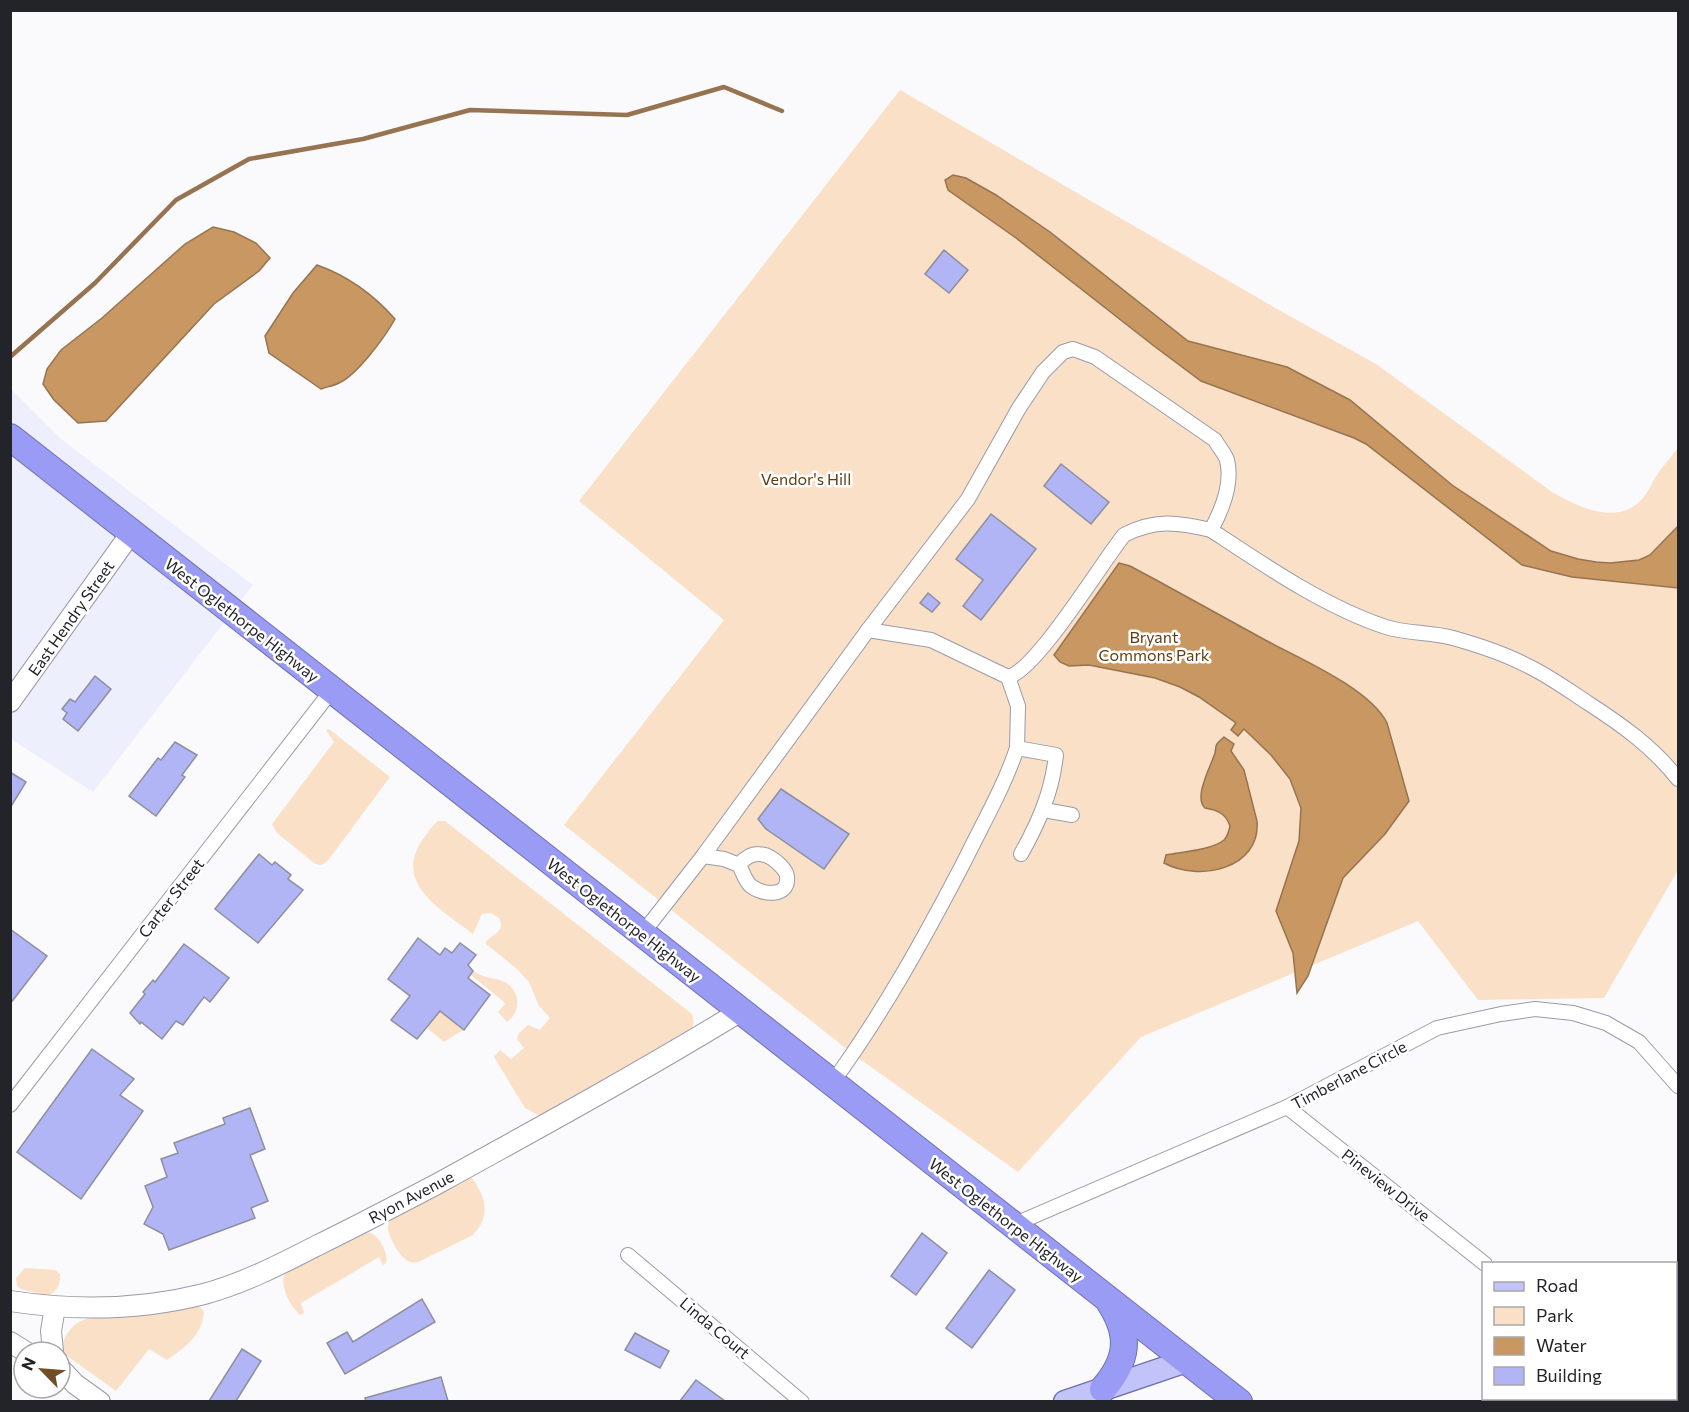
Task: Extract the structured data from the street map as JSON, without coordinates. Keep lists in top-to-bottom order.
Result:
{
  "streets": {
    "highway": ["West Oglethorpe Highway"],
    "street": [
      "East Hendry Street",
      "Carter Street",
      "Timberlane Circle",
      "Pineview Drive",
      "Ryon Avenue",
      "Linda Court"
    ]
  },
  "crossings": [
    ["East Hendry Street", "West Oglethorpe Highway"],
    ["West Oglethorpe Highway", "Carter Street"],
    ["West Oglethorpe Highway", "Timberlane Circle"],
    ["West Oglethorpe Highway", "Ryon Avenue"],
    ["Timberlane Circle", "Pineview Drive"]
  ],
  "parks": ["Vendor's Hill", "Bryant Commons Park"],
  "legend": [
    "Road",
    "Park",
    "Water",
    "Building"
  ],
  "north": "top left"
}
